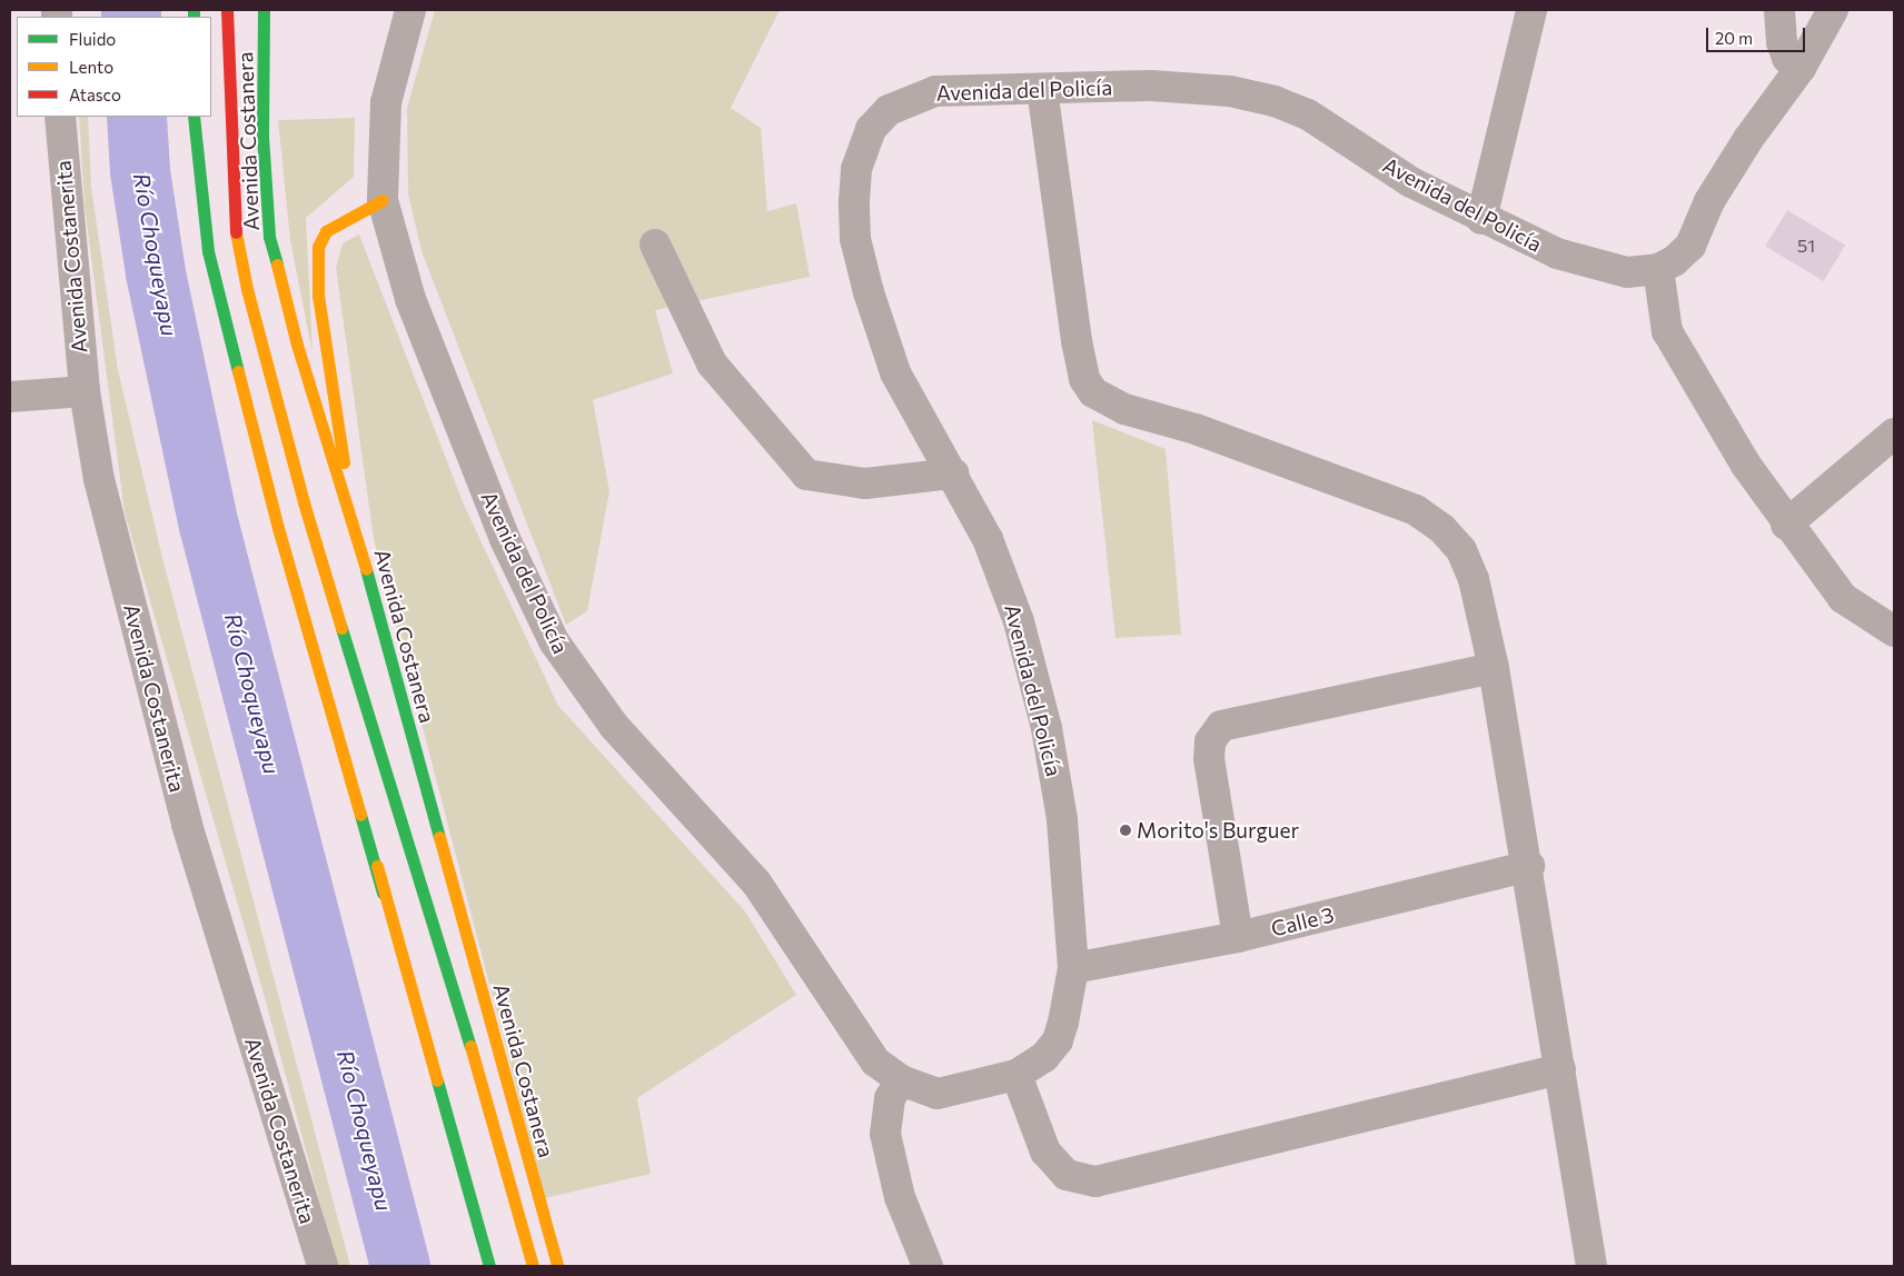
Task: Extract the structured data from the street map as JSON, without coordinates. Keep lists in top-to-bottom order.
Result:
{
  "streets": {
    "main road": ["Avenida Costanera"],
    "street": ["Avenida del Policía", "Avenida Costanerita", "Calle 3"]
  },
  "crossings": [
    ["Avenida del Policía", "Calle 3"]
  ],
  "water": ["Río Choqueyapu"],
  "places": ["Morito's Burguer"],
  "house_numbers": ["51"],
  "legend": ["Fluido", "Lento", "Atasco"],
  "scale_bar": "20 m"
}
